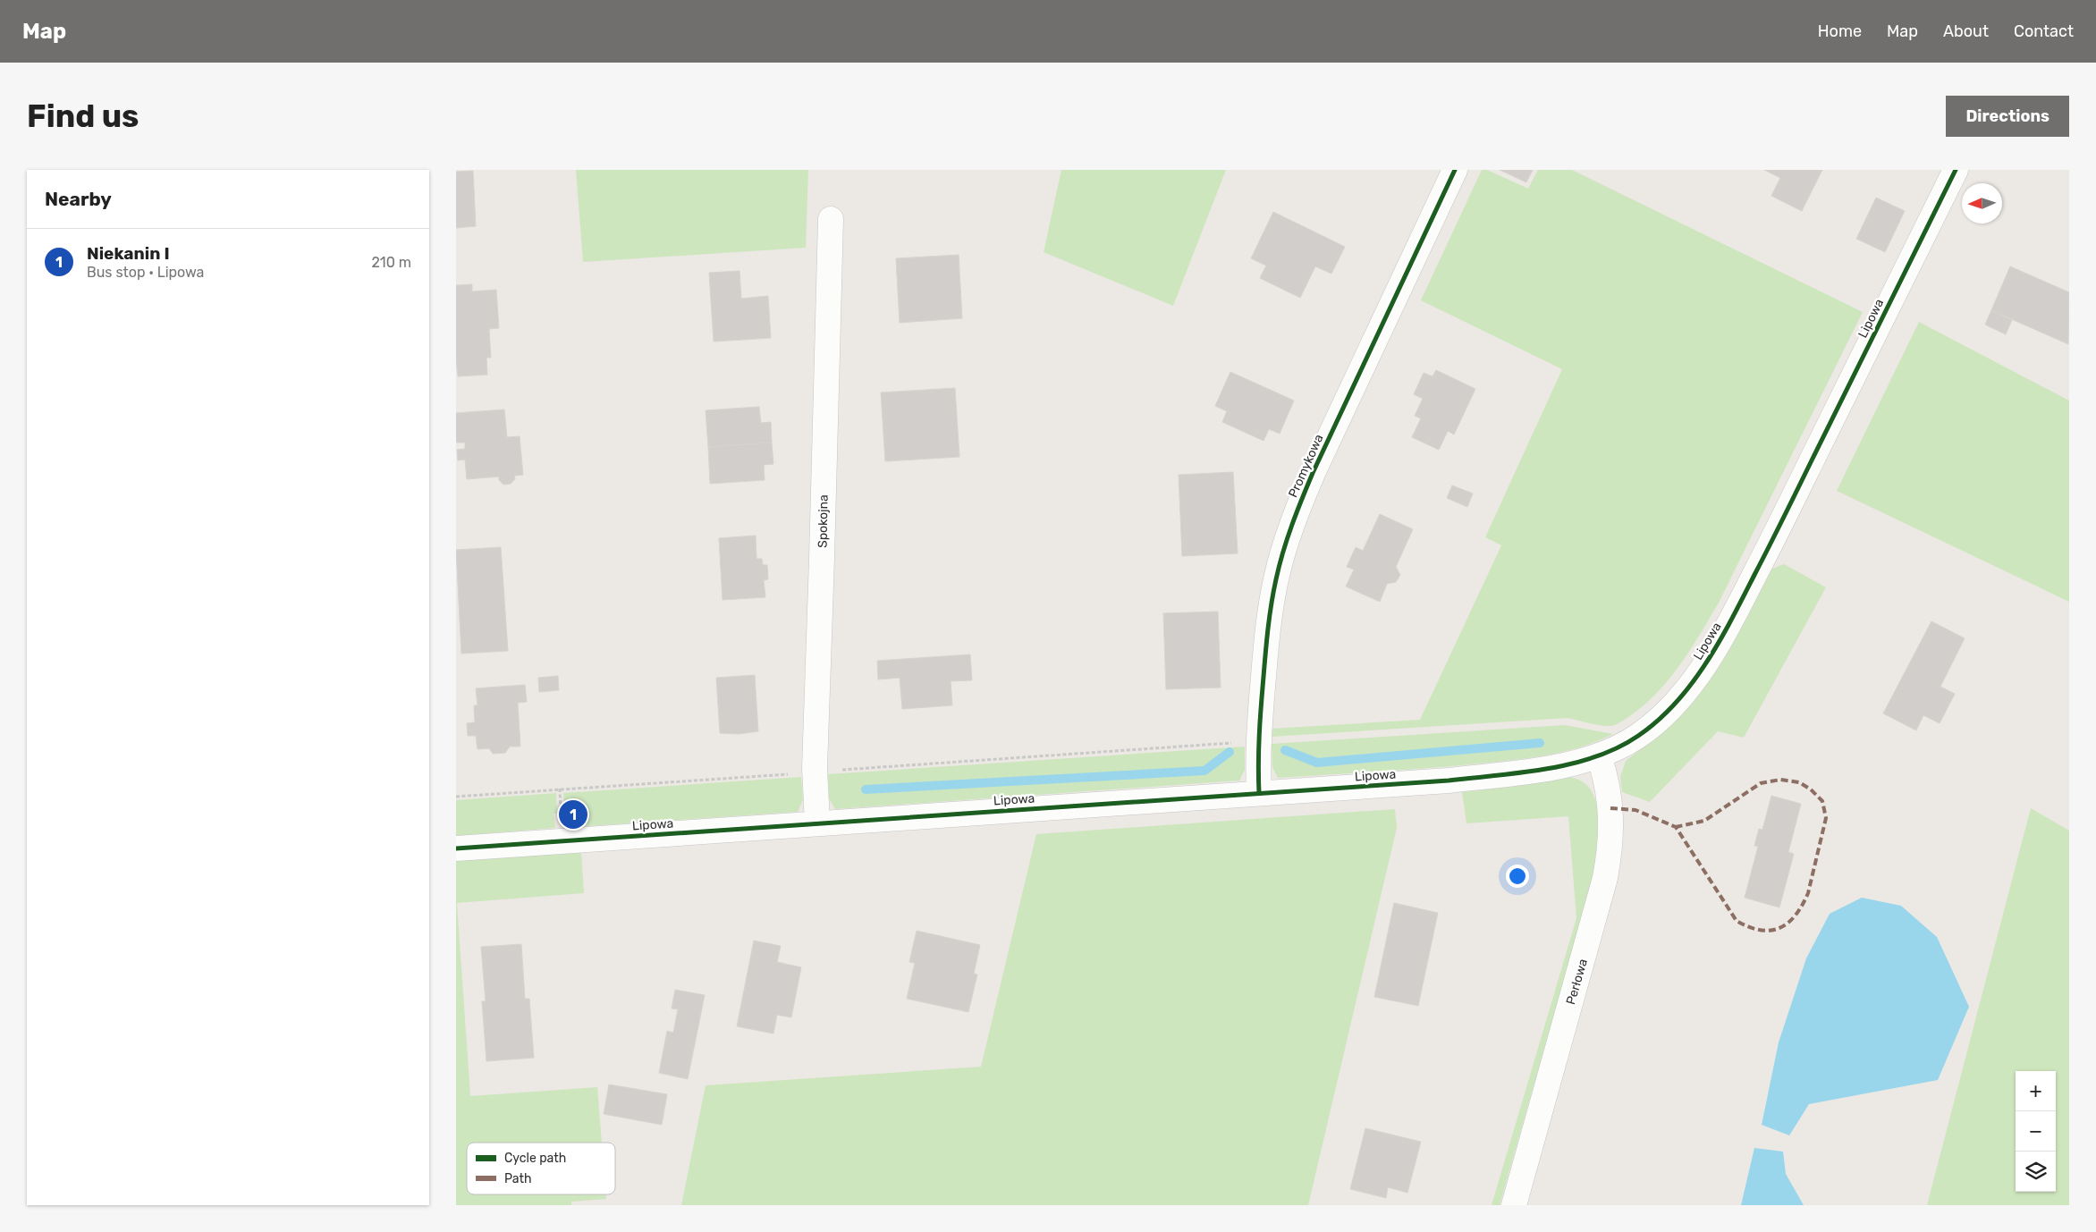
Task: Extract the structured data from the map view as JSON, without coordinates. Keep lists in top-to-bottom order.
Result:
{
  "streets": {
    "street": [
      "Lipowa",
      "Promykowa",
      "Spokojna",
      "Perłowa"
    ]
  },
  "crossings": [
    ["Lipowa", "Promykowa"],
    ["Lipowa", "Spokojna"],
    ["Lipowa", "Perłowa"]
  ],
  "legend": ["Cycle path", "Path"],
  "north": "left",
  "page": {
    "header": "Map",
    "nav": [
      "Home",
      "Map",
      "About",
      "Contact"
    ],
    "buttons": "Directions",
    "title": "Find us",
    "heading": "Nearby",
    "list": [
      {
        "mark": "1",
        "name": "Niekanin I",
        "note": "Bus stop · Lipowa",
        "value": "210 m"
      }
    ],
    "pins": "1",
    "map_buttons": ["+", "−"]
  }
}
